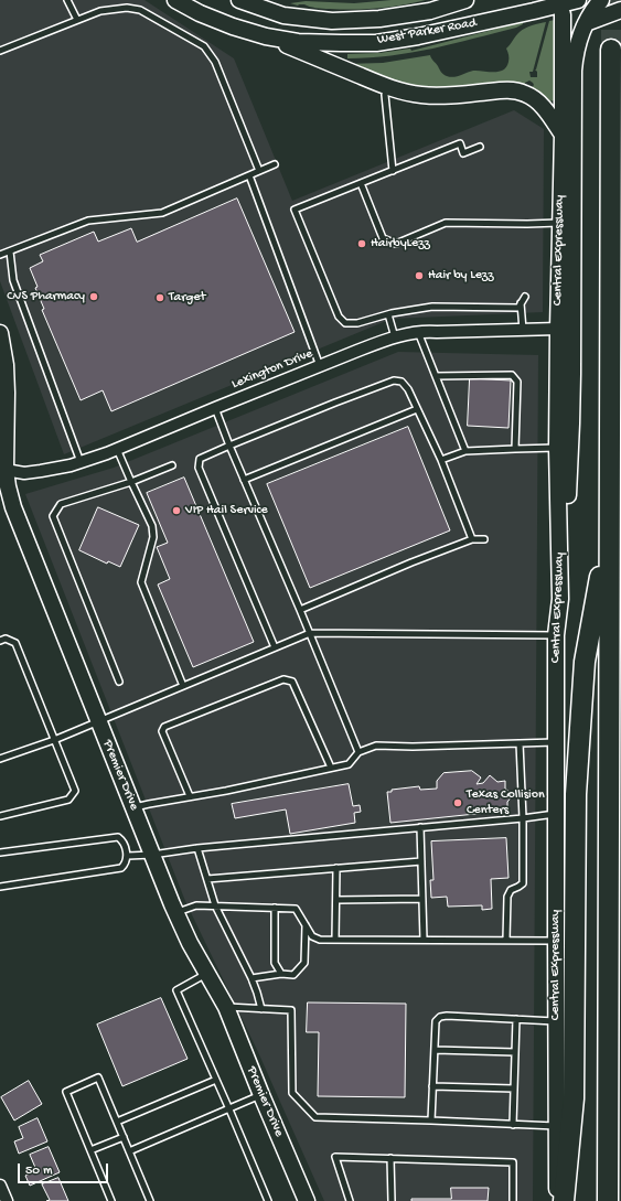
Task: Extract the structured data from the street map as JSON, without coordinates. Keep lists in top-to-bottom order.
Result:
{
  "streets": {
    "main road": ["West Parker Road", "Central Expressway", "Premier Drive"],
    "street": ["Lexington Drive"]
  },
  "crossings": [
    ["Central Expressway", "Lexington Drive"],
    ["Lexington Drive", "Premier Drive"]
  ],
  "places": [
    "HairbyLezz",
    "Hair by Lezz",
    "CVS Pharmacy",
    "Target",
    "VIP Hail Service",
    "Texas Collision Centers"
  ],
  "scale_bar": "50 m"
}
